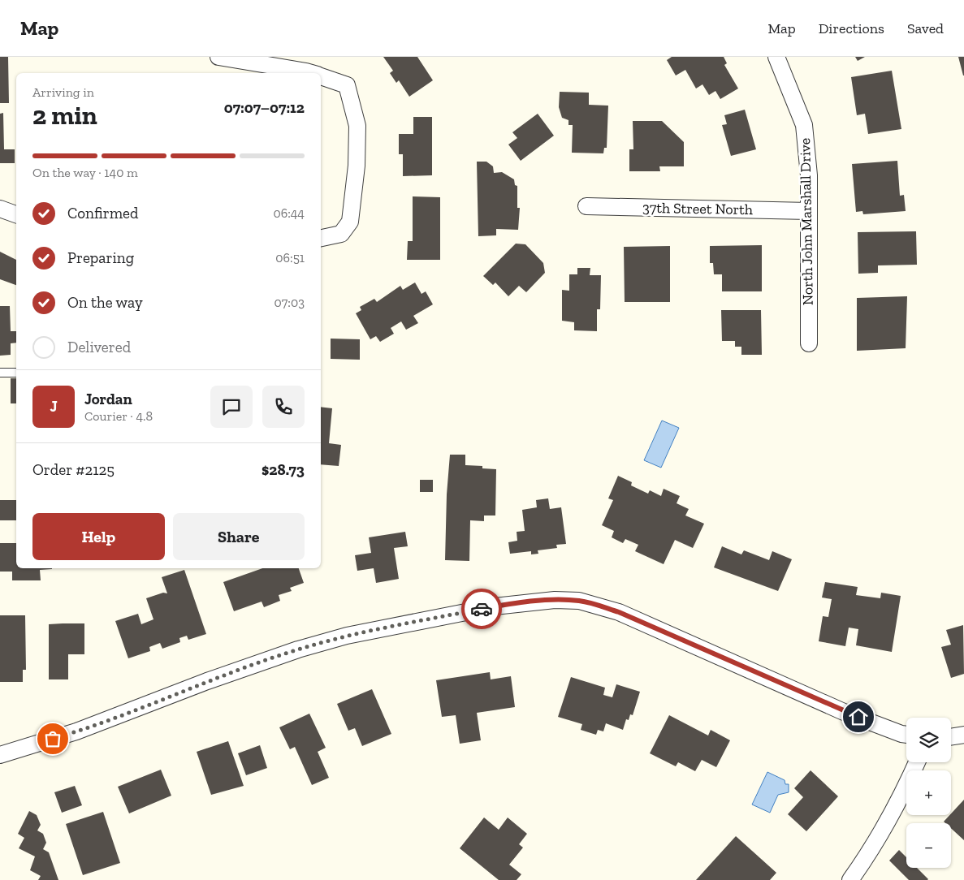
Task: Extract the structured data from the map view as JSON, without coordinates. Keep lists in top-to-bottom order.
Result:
{
  "streets": {
    "street": ["37th Street North", "North John Marshall Drive"]
  },
  "crossings": [
    ["37th Street North", "North John Marshall Drive"]
  ],
  "page": {
    "header": "Map",
    "nav": ["Map", "Directions", "Saved"],
    "heading": ["2 min", "Arriving in", "07:07–07:12"],
    "panel": [
      "Jordan",
      "Courier · 4.8",
      "Order #2125",
      "$28.73"
    ],
    "bar": "On the way · 140 m",
    "list": [
      ["Confirmed", "06:44"],
      ["Preparing", "06:51"],
      ["On the way", "07:03"],
      "Delivered"
    ],
    "round": "J",
    "buttons": ["Help", "Share"],
    "map_buttons": ["+", "−"]
  }
}
